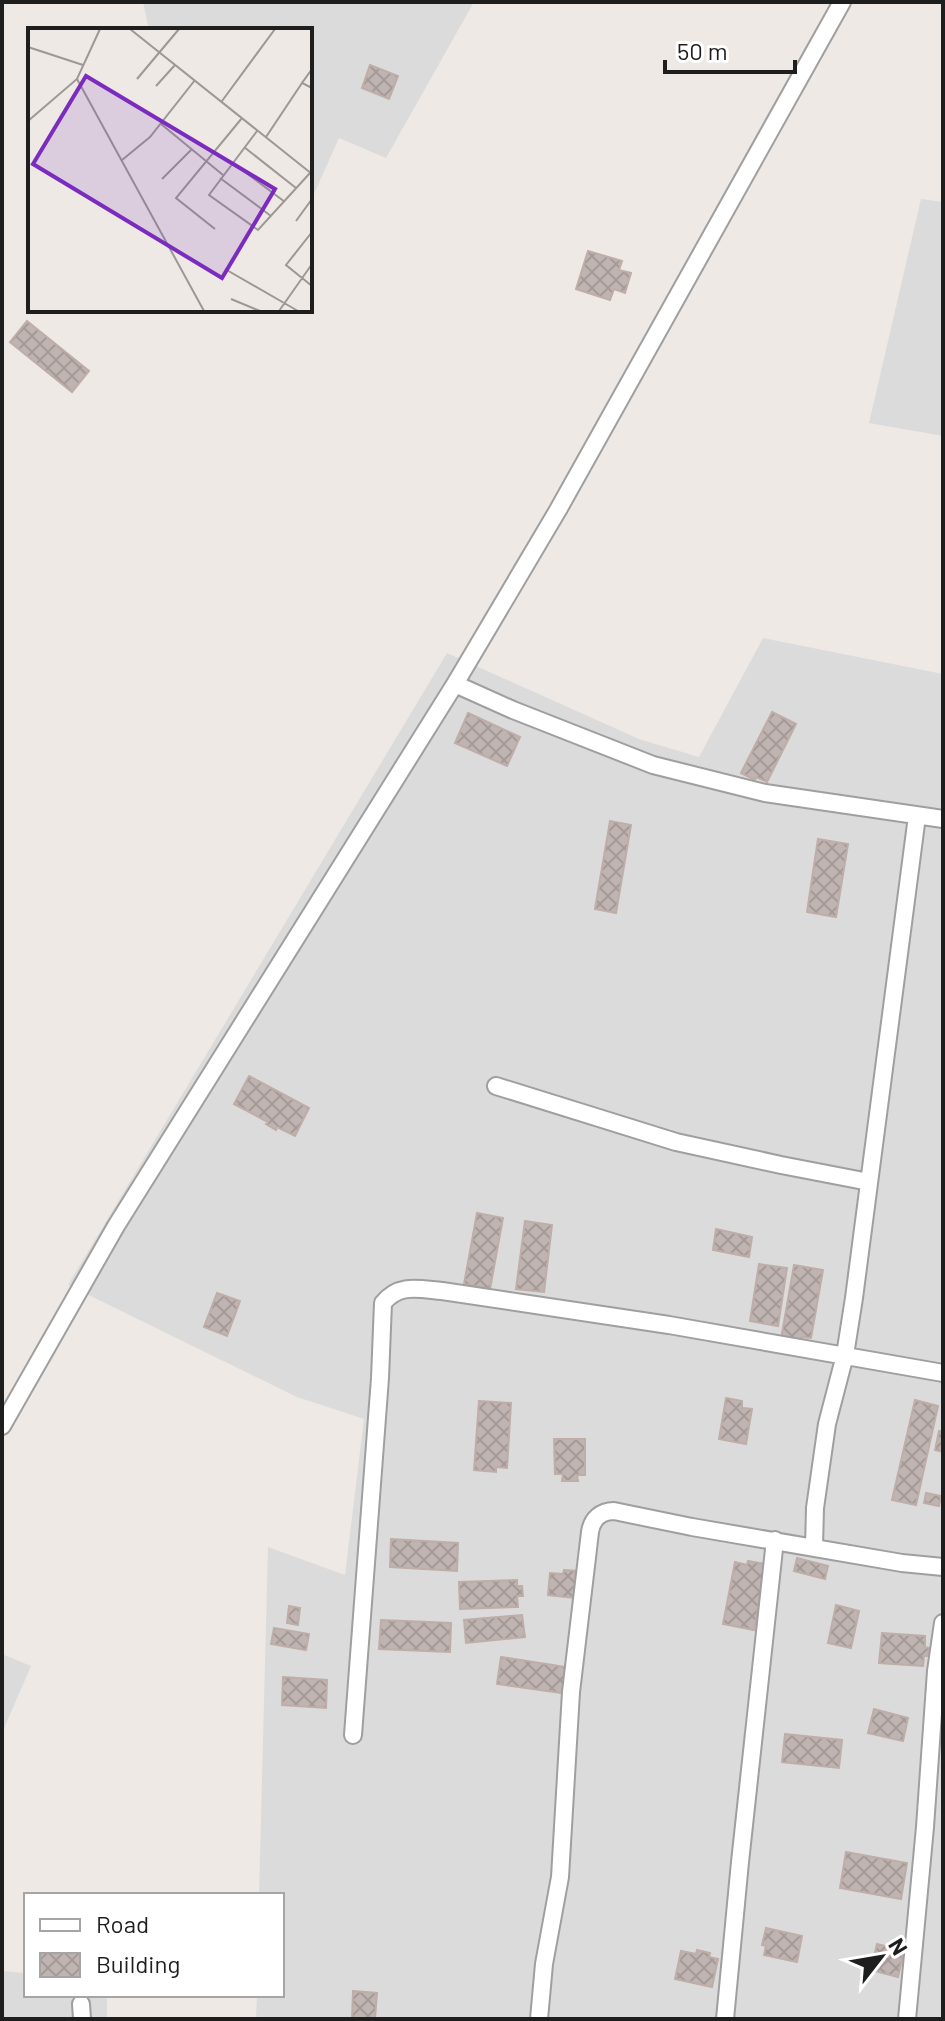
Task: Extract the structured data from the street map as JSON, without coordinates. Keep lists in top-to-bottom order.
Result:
{
  "legend": ["Road", "Building"],
  "scale_bar": "50 m",
  "north": "top right"
}
